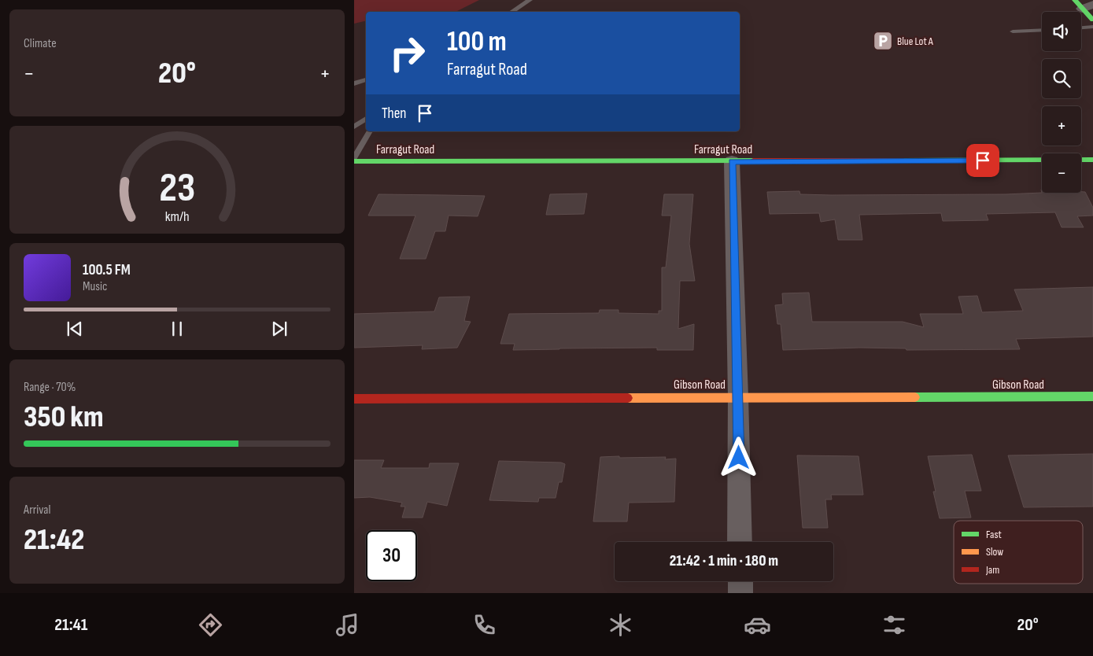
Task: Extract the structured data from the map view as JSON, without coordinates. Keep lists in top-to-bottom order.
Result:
{
  "streets": {
    "street": ["Farragut Road", "Gibson Road"]
  },
  "places": {
    "parking": ["Blue Lot A"]
  },
  "legend": ["Fast", "Slow", "Jam"],
  "page": {
    "tile": [
      "Climate",
      ["Range · 70%", "350 km"],
      ["Arrival", "21:42"]
    ],
    "map_buttons": ["+", "−"],
    "turn": ["100 m", "Farragut Road"],
    "heat": ["−", "20°", "+"],
    "then": "Then",
    "song": ["100.5 FM", "Music"],
    "limit": "30",
    "trip": "21:42 · 1 min · 180 m",
    "tabs": ["21:41", "20°"],
    "gauge": ["23", "km/h"]
  }
}
